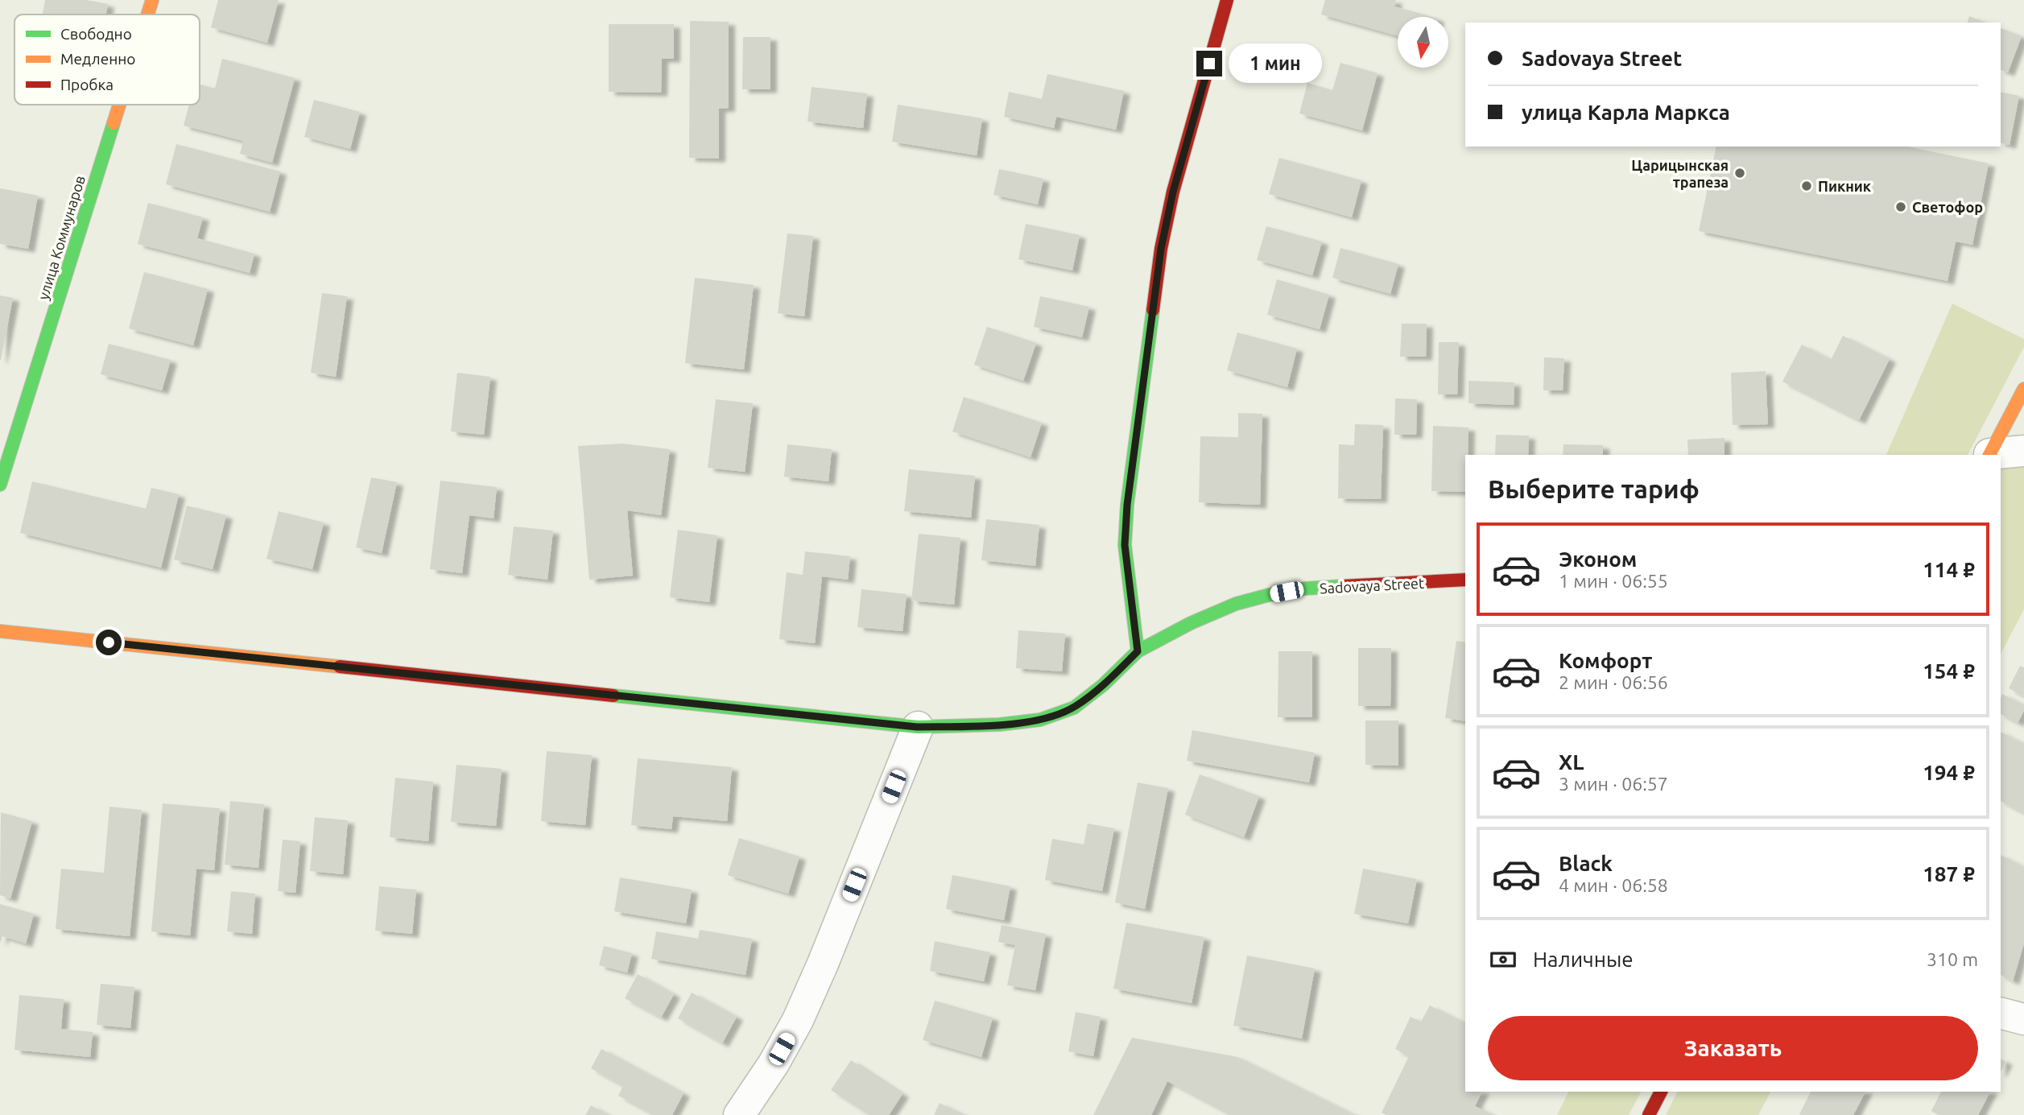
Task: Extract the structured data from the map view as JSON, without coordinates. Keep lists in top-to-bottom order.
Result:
{
  "streets": {
    "street": ["улица Коммунаров", "Sadovaya Street"]
  },
  "places": ["Царицынская трапеза", "Пикник", "Светофор"],
  "legend": ["Свободно", "Медленно", "Пробка"],
  "north": "bottom",
  "page": {
    "banner": ["Sadovaya Street", "улица Карла Маркса"],
    "bubble": "1 мин",
    "heading": "Выберите тариф",
    "list": [
      {
        "name": "Эконом",
        "note": "1 мин · 06:55",
        "value": "114 ₽"
      },
      {
        "name": "Комфорт",
        "note": "2 мин · 06:56",
        "value": "154 ₽"
      },
      {
        "name": "XL",
        "note": "3 мин · 06:57",
        "value": "194 ₽"
      },
      {
        "name": "Black",
        "note": "4 мин · 06:58",
        "value": "187 ₽"
      }
    ],
    "pay": ["Наличные", "310 m"],
    "buttons": "Заказать"
  }
}
